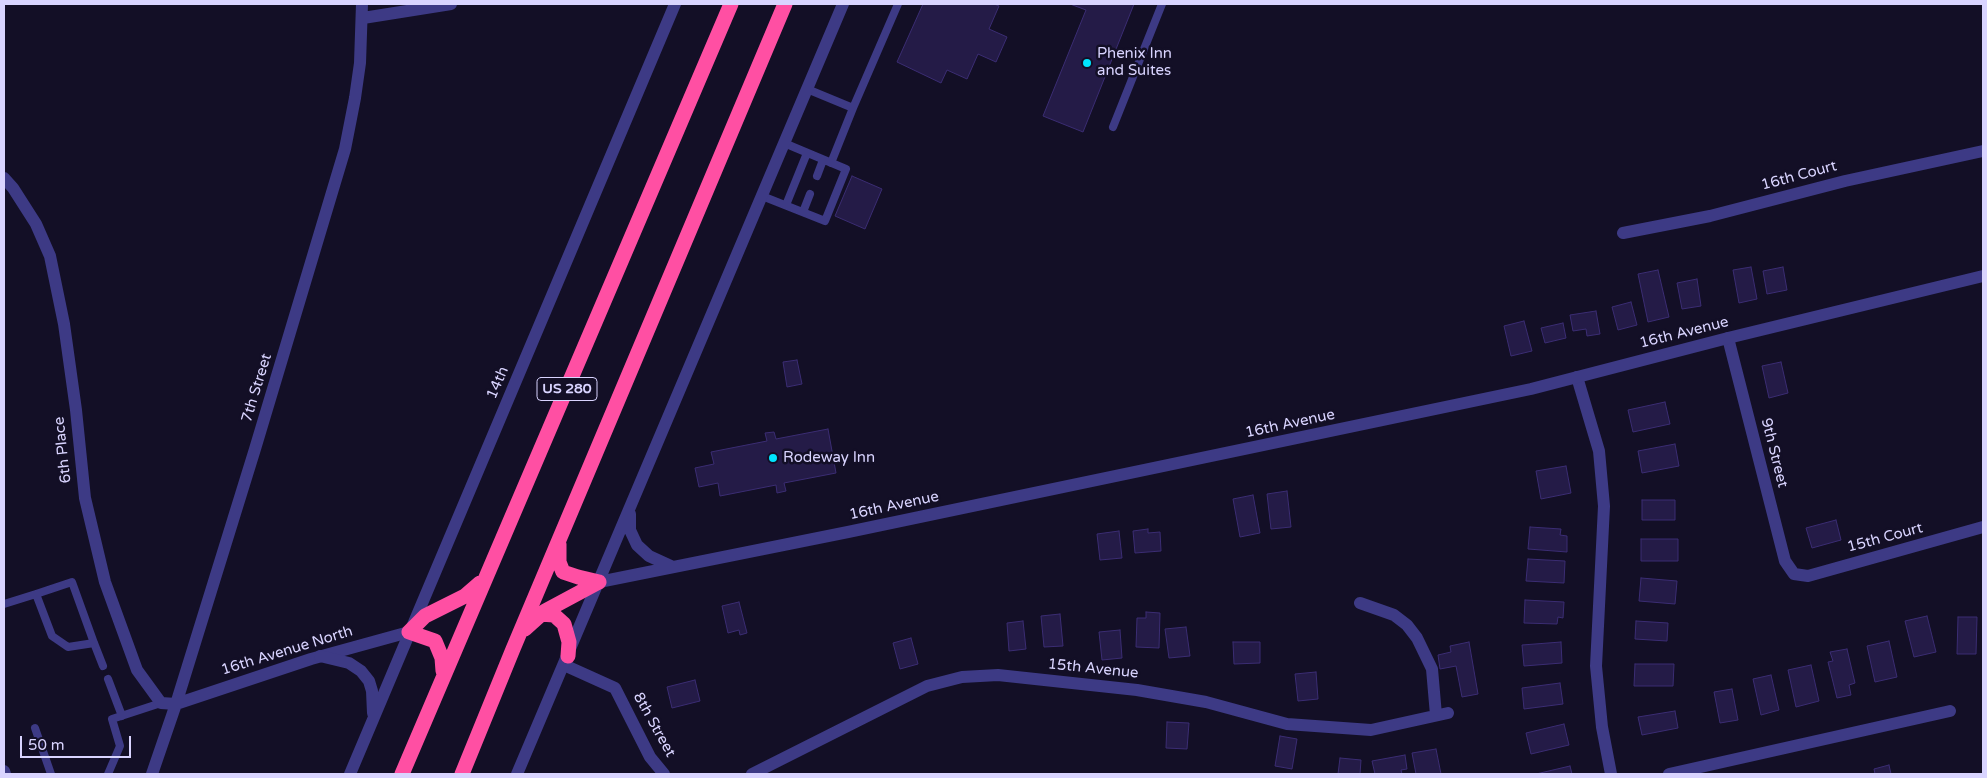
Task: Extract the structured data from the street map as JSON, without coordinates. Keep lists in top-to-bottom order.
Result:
{
  "streets": {
    "highway": ["US 280"],
    "street": [
      "16th Court",
      "16th Avenue",
      "14th",
      "7th Street",
      "6th Place",
      "9th Street",
      "15th Court",
      "16th Avenue North",
      "15th Avenue",
      "8th Street"
    ]
  },
  "crossings": [
    ["16th Avenue", "9th Street"],
    ["14th", "16th Avenue North"],
    ["7th Street", "16th Avenue North"],
    ["9th Street", "15th Court"]
  ],
  "places": ["Phenix Inn and Suites", "Rodeway Inn"],
  "scale_bar": "50 m"
}
